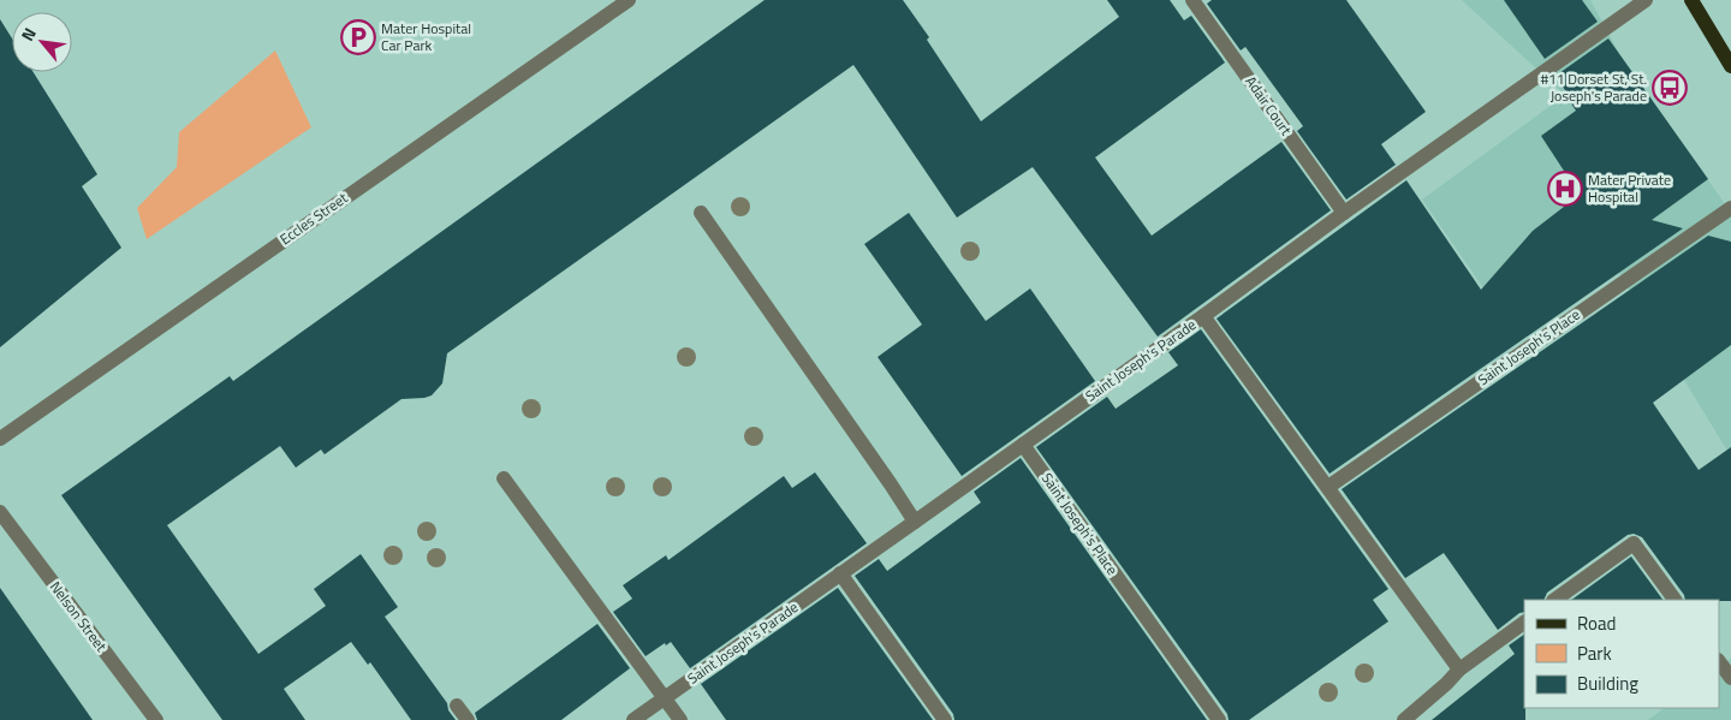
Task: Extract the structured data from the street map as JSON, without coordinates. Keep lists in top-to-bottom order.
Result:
{
  "streets": {
    "street": [
      "Adair Court",
      "Eccles Street",
      "Saint Joseph's Place",
      "Saint Joseph's Parade",
      "Nelson Street"
    ]
  },
  "crossings": [
    ["Adair Court", "Saint Joseph's Parade"],
    ["Saint Joseph's Place", "Saint Joseph's Parade"]
  ],
  "places": {
    "parking": ["Mater Hospital Car Park"],
    "bus stop": ["#11 Dorset St, St. Joseph's Parade"],
    "hospital": ["Mater Private Hospital"]
  },
  "legend": ["Road", "Park", "Building"],
  "north": "top left"
}
